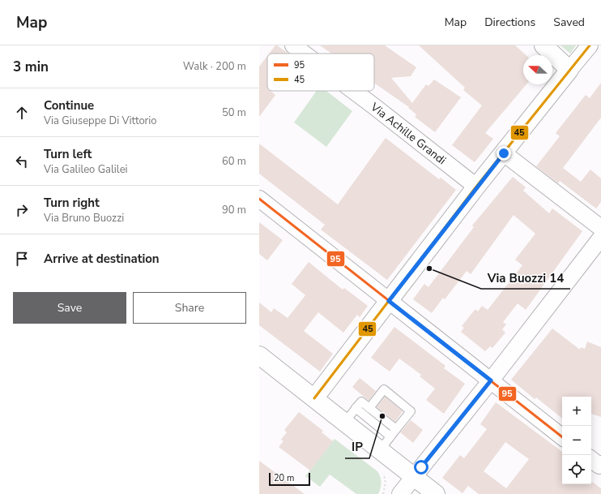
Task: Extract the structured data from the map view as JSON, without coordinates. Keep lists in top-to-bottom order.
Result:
{
  "streets": {
    "street": ["Via Achille Grandi"]
  },
  "places": ["Via Buozzi 14", "IP"],
  "lines": ["transit line 45", "transit line 95"],
  "legend": ["95", "45"],
  "scale_bar": "20 m",
  "north": "left",
  "page": {
    "header": "Map",
    "nav": ["Map", "Directions", "Saved"],
    "heading": ["3 min", "Walk · 200 m"],
    "list": [
      ["Continue", "Via Giuseppe Di Vittorio", "50 m"],
      ["Turn left", "Via Galileo Galilei", "60 m"],
      ["Turn right", "Via Bruno Buozzi", "90 m"],
      "Arrive at destination"
    ],
    "buttons": ["Save", "Share"],
    "map_buttons": ["+", "−"],
    "scale": "20 m"
  }
}
